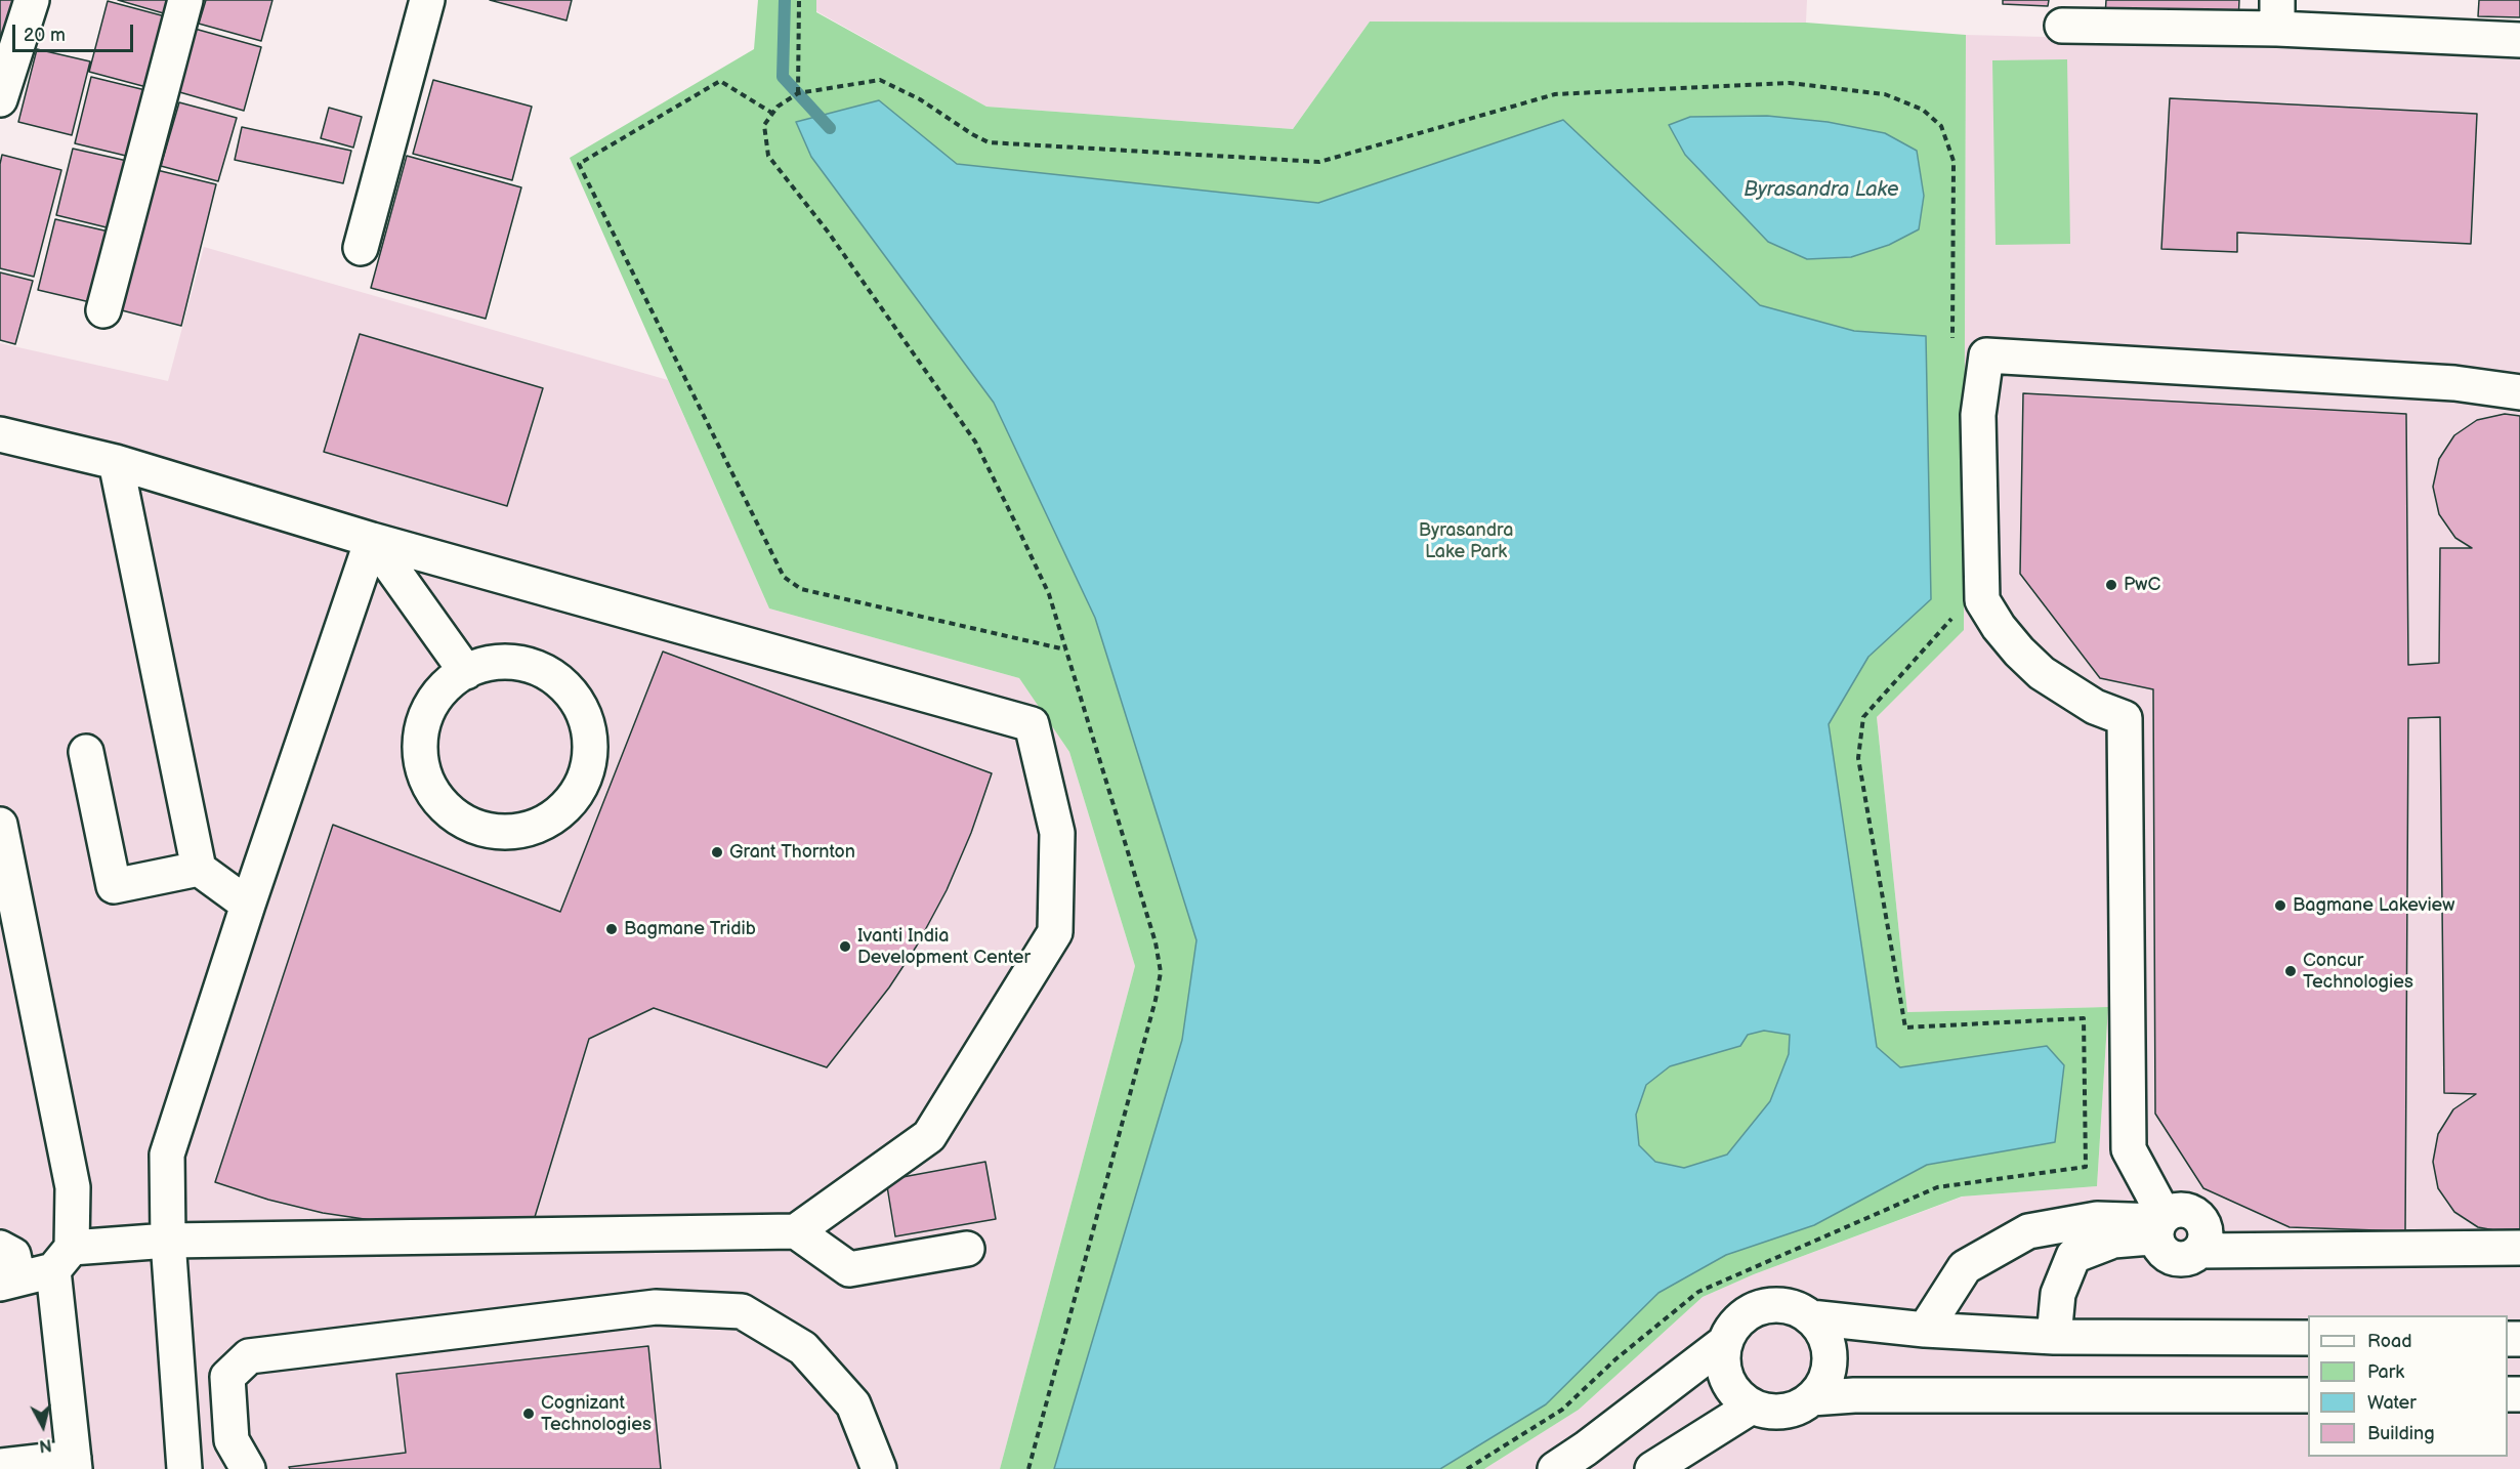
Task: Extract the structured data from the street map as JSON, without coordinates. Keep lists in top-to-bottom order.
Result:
{
  "water": ["Byrasandra Lake"],
  "parks": ["Byrasandra Lake Park"],
  "places": [
    "PwC",
    "Grant Thornton",
    "Bagmane Lakeview",
    "Bagmane Tridib",
    "Ivanti India Development Center",
    "Concur Technologies",
    "Cognizant Technologies"
  ],
  "legend": [
    "Road",
    "Park",
    "Water",
    "Building"
  ],
  "scale_bar": "20 m",
  "north": "bottom"
}
